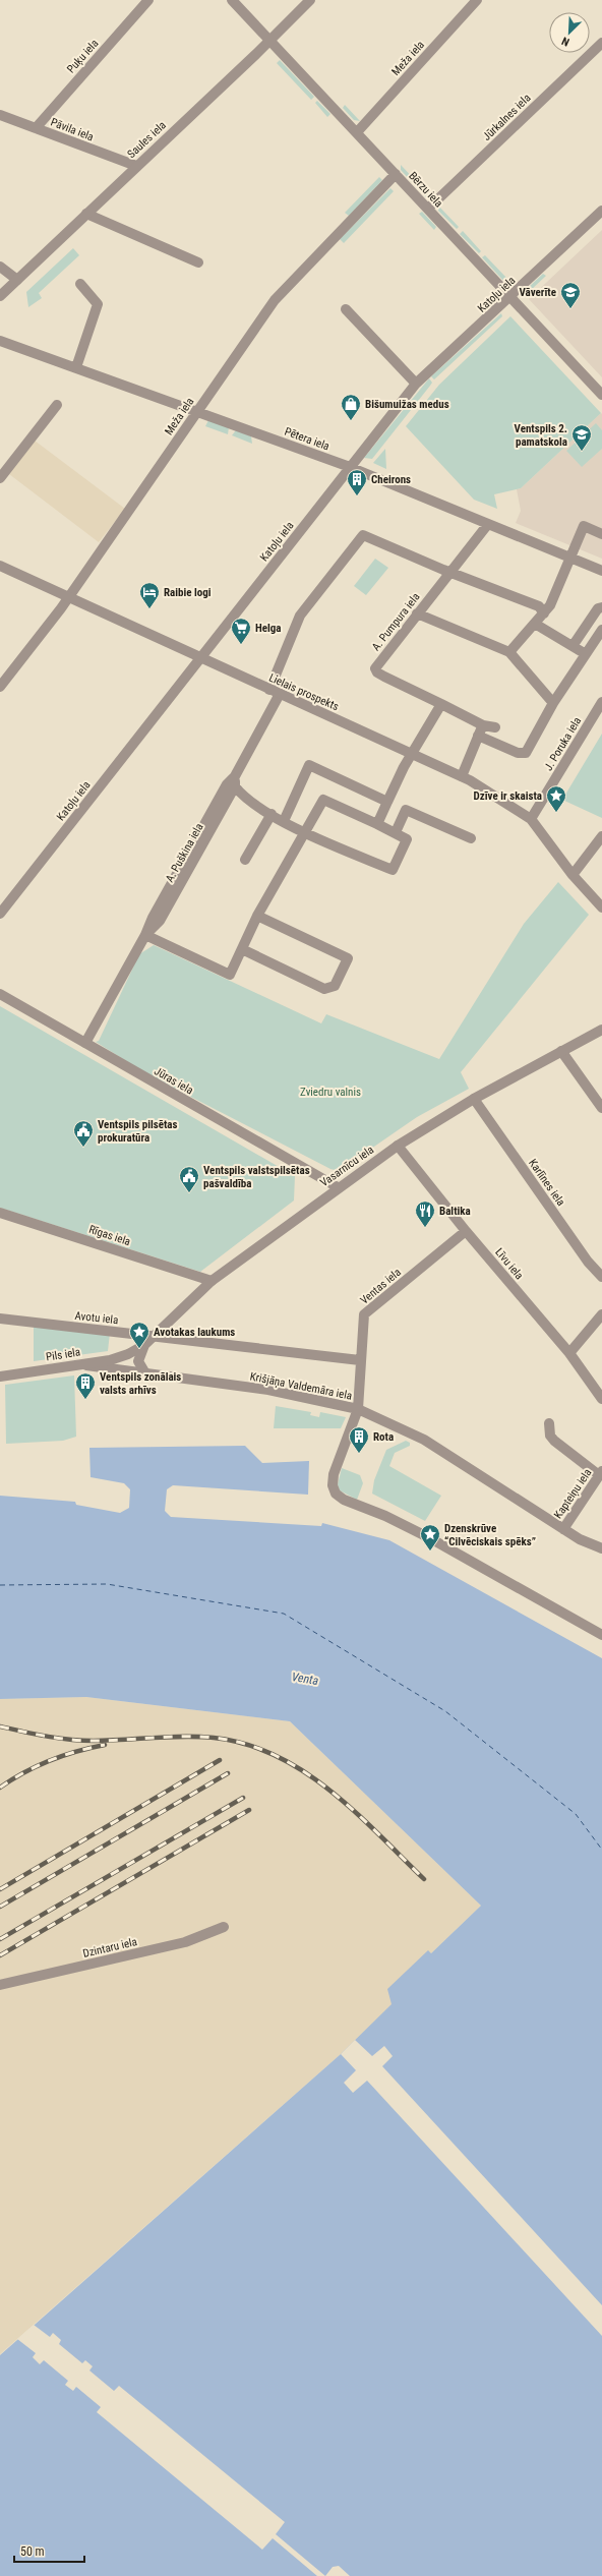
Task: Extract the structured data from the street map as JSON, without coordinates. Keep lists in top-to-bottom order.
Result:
{
  "streets": {
    "street": [
      "Puķu iela",
      "Meža iela",
      "Jūrkalnes iela",
      "Pāvila iela",
      "Saules iela",
      "Bērzu iela",
      "Katoļu iela",
      "Pētera iela",
      "A. Pumpura iela",
      "Lielais prospekts",
      "J. Poruka iela",
      "A. Puškina iela",
      "Jūras iela",
      "Vasarnīcu iela",
      "Karlīnes iela",
      "Rīgas iela",
      "Līvu iela",
      "Ventas iela",
      "Avotu iela",
      "Pils iela",
      "Krišjāņa Valdemāra iela",
      "Kapteiņu iela",
      "Dzintaru iela"
    ]
  },
  "crossings": [
    ["Puķu iela", "Pāvila iela"],
    ["Meža iela", "Bērzu iela"],
    ["Meža iela", "Pētera iela"],
    ["Meža iela", "Lielais prospekts"],
    ["Jūrkalnes iela", "Bērzu iela"],
    ["Pāvila iela", "Saules iela"],
    ["Saules iela", "Bērzu iela"],
    ["Bērzu iela", "Katoļu iela"],
    ["Katoļu iela", "Pētera iela"],
    ["Katoļu iela", "Lielais prospekts"],
    ["Pētera iela", "A. Pumpura iela"],
    ["A. Pumpura iela", "A. Puškina iela"],
    ["Lielais prospekts", "J. Poruka iela"],
    ["Lielais prospekts", "A. Puškina iela"],
    ["A. Puškina iela", "Jūras iela"],
    ["Jūras iela", "Vasarnīcu iela"],
    ["Vasarnīcu iela", "Karlīnes iela"],
    ["Vasarnīcu iela", "Rīgas iela"],
    ["Vasarnīcu iela", "Līvu iela"],
    ["Vasarnīcu iela", "Avotu iela"],
    ["Vasarnīcu iela", "Pils iela"],
    ["Līvu iela", "Ventas iela"],
    ["Ventas iela", "Avotu iela"],
    ["Ventas iela", "Krišjāņa Valdemāra iela"],
    ["Pils iela", "Krišjāņa Valdemāra iela"],
    ["Krišjāņa Valdemāra iela", "Kapteiņu iela"]
  ],
  "water": ["Venta"],
  "parks": ["Zviedru valnis"],
  "places": {
    "school or university": ["Vāverīte", "Ventspils 2. pamatskola"],
    "shop": ["Bišumuižas medus"],
    "building": ["Cheirons", "Ventspils zonālais valsts arhīvs", "Rota"],
    "hotel": ["Raibie logi"],
    "supermarket": ["Helga"],
    "place": ["Dzīve ir skaista", "Avotakas laukums", "Dzenskrūve “Cilvēciskais spēks”"],
    "public building": ["Ventspils pilsētas prokuratūra", "Ventspils valstspilsētas pašvaldība"],
    "restaurant": ["Baltika"]
  },
  "scale_bar": "50 m",
  "north": "bottom left"
}
